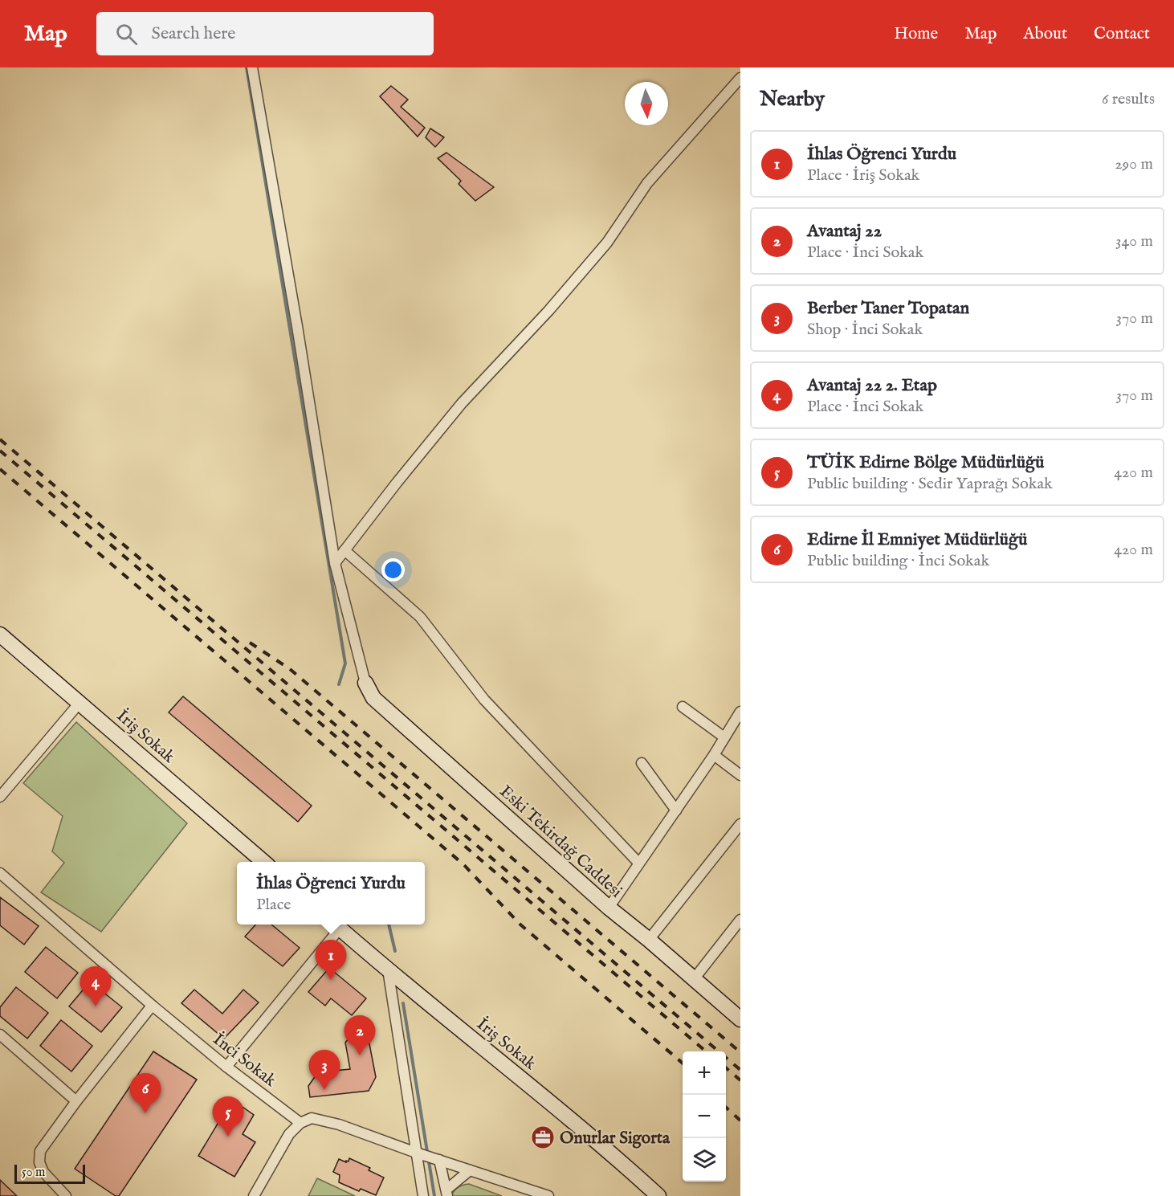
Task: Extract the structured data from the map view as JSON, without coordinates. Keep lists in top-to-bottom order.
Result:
{
  "streets": {
    "main road": ["İriş Sokak", "Eski Tekirdağ Caddesi"],
    "street": ["İnci Sokak"]
  },
  "places": {
    "office": ["Onurlar Sigorta"]
  },
  "scale_bar": "50 m",
  "north": "bottom",
  "page": {
    "header": "Map",
    "search": "Search here",
    "nav": [
      "Home",
      "Map",
      "About",
      "Contact"
    ],
    "heading": ["Nearby", "6 results"],
    "list": [
      {
        "mark": "1",
        "name": "İhlas Öğrenci Yurdu",
        "note": "Place · İriş Sokak",
        "value": "290 m"
      },
      {
        "mark": "2",
        "name": "Avantaj 22",
        "note": "Place · İnci Sokak",
        "value": "340 m"
      },
      {
        "mark": "3",
        "name": "Berber Taner Topatan",
        "note": "Shop · İnci Sokak",
        "value": "370 m"
      },
      {
        "mark": "4",
        "name": "Avantaj 22 2. Etap",
        "note": "Place · İnci Sokak",
        "value": "370 m"
      },
      {
        "mark": "5",
        "name": "TÜİK Edirne Bölge Müdürlüğü",
        "note": "Public building · Sedir Yaprağı Sokak",
        "value": "420 m"
      },
      {
        "mark": "6",
        "name": "Edirne İl Emniyet Müdürlüğü",
        "note": "Public building · İnci Sokak",
        "value": "420 m"
      }
    ],
    "popup": ["İhlas Öğrenci Yurdu", "Place"],
    "pins": [
      "1",
      "4",
      "2",
      "3",
      "6",
      "5"
    ],
    "map_buttons": ["+", "−"],
    "scale": "50 m"
  }
}
